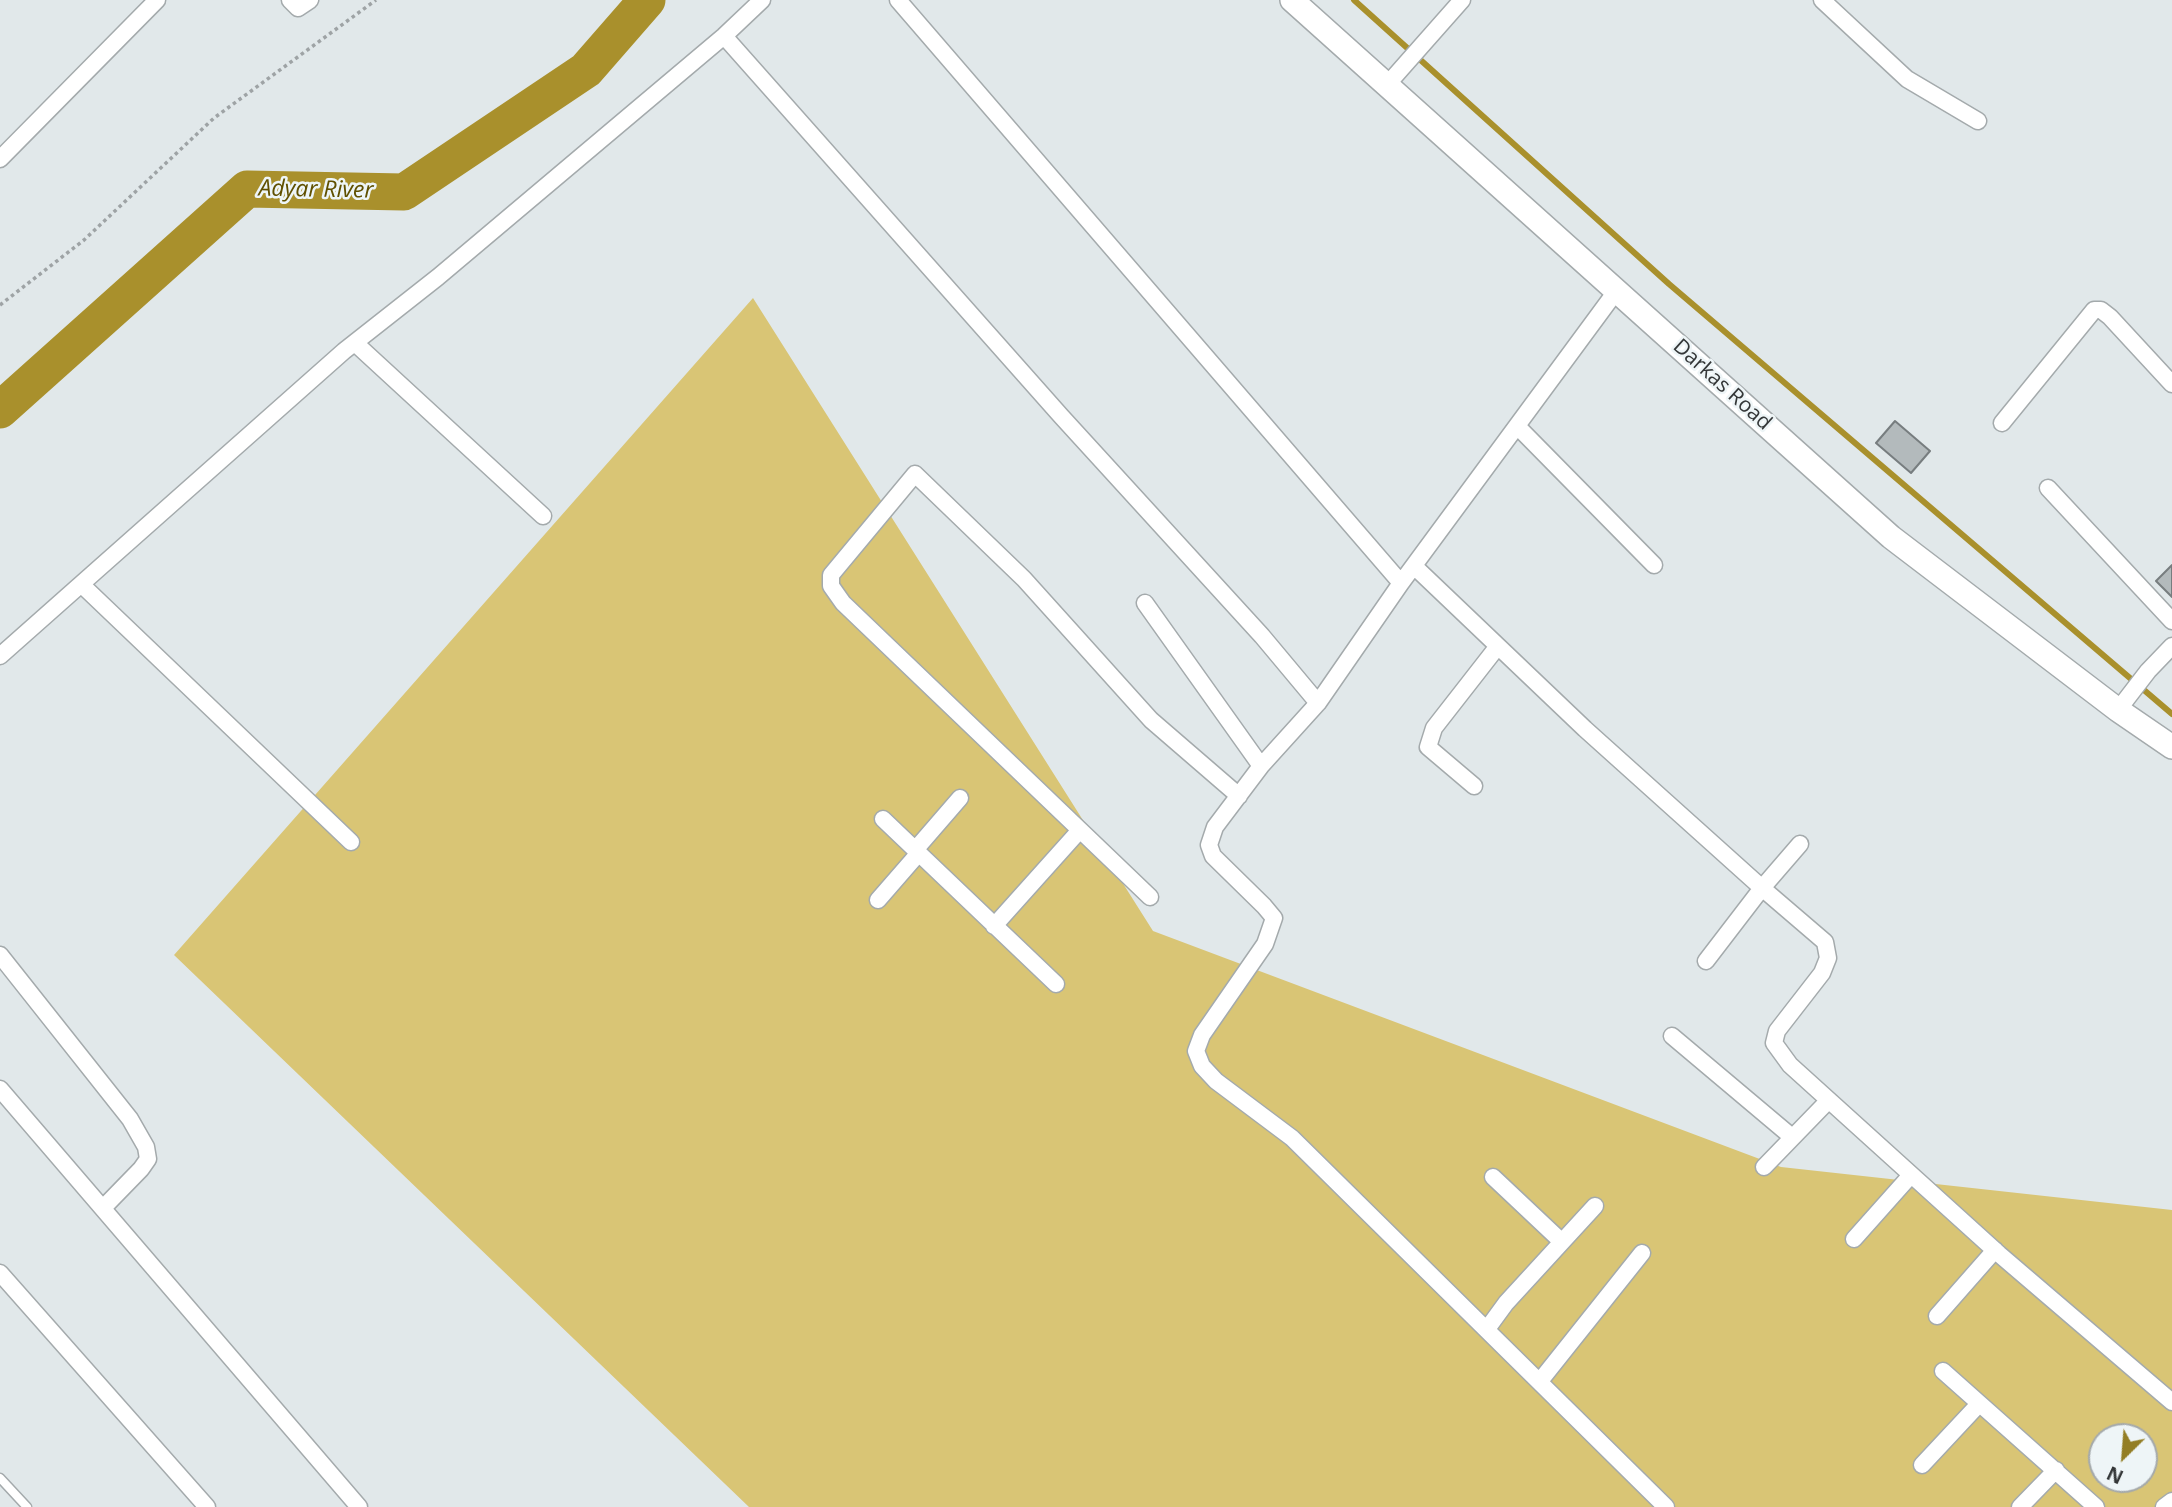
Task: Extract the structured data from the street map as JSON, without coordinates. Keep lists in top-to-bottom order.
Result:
{
  "streets": {
    "main road": ["Darkas Road"]
  },
  "water": ["Adyar River"],
  "north": "bottom left"
}
